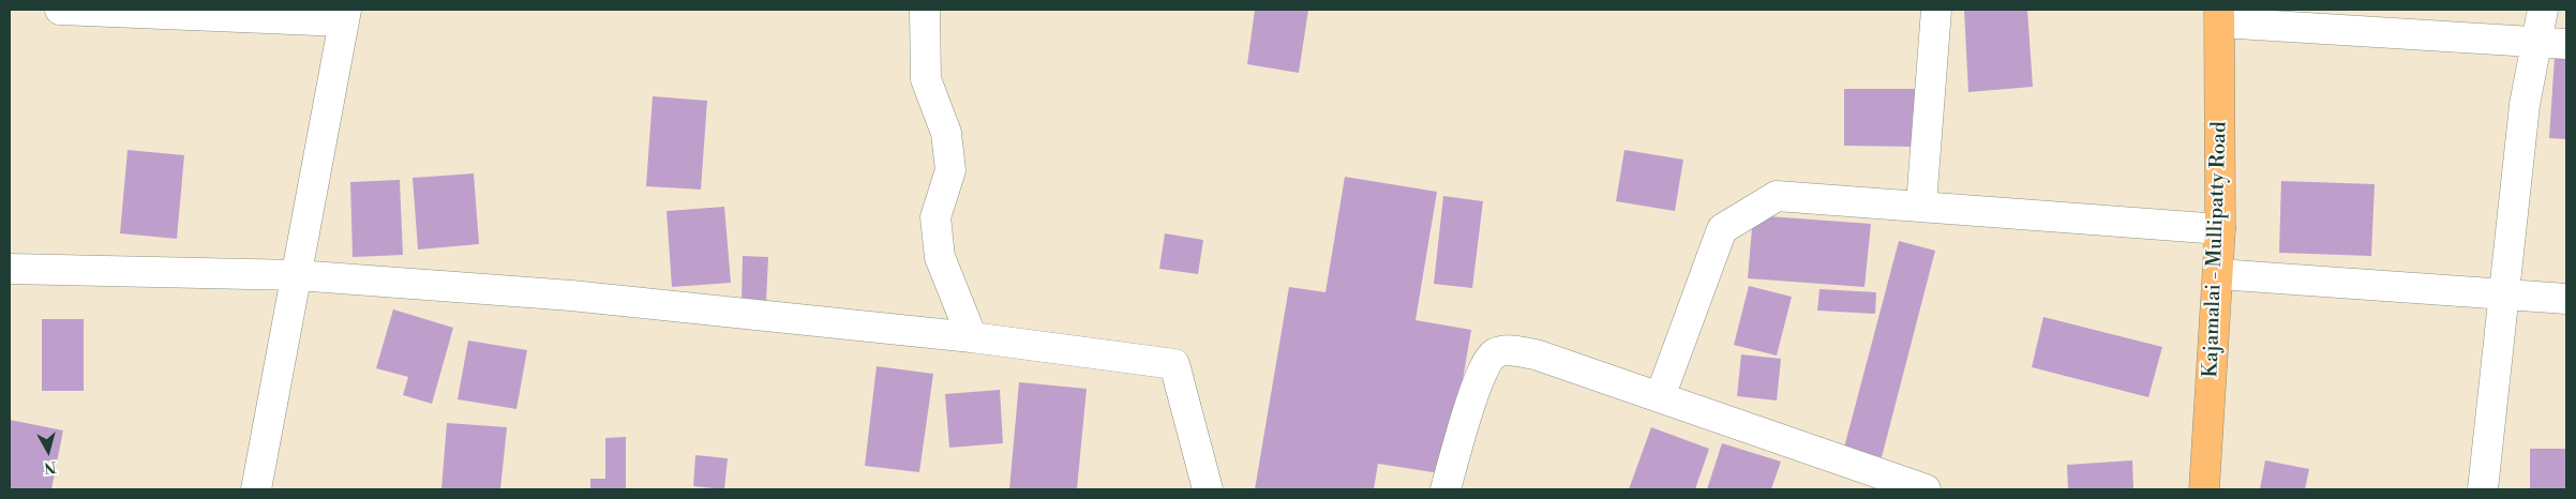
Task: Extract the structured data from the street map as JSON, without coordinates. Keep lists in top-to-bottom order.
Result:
{
  "streets": {
    "main road": ["Kajamalai - Mullipatty Road"]
  },
  "north": "bottom"
}
